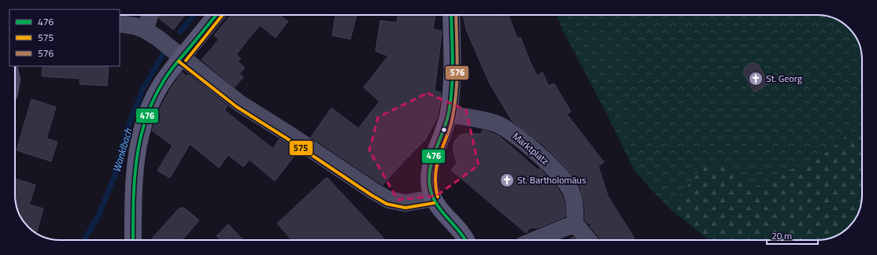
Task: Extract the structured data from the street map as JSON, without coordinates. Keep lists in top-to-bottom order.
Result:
{
  "streets": {
    "street": ["Marktplatz"]
  },
  "water": ["Wanklbach"],
  "places": {
    "church": ["St. Georg", "St. Bartholomäus"]
  },
  "lines": ["transit line 476", "transit line 575", "transit line 576"],
  "legend": ["476", "575", "576"],
  "scale_bar": "20 m"
}
